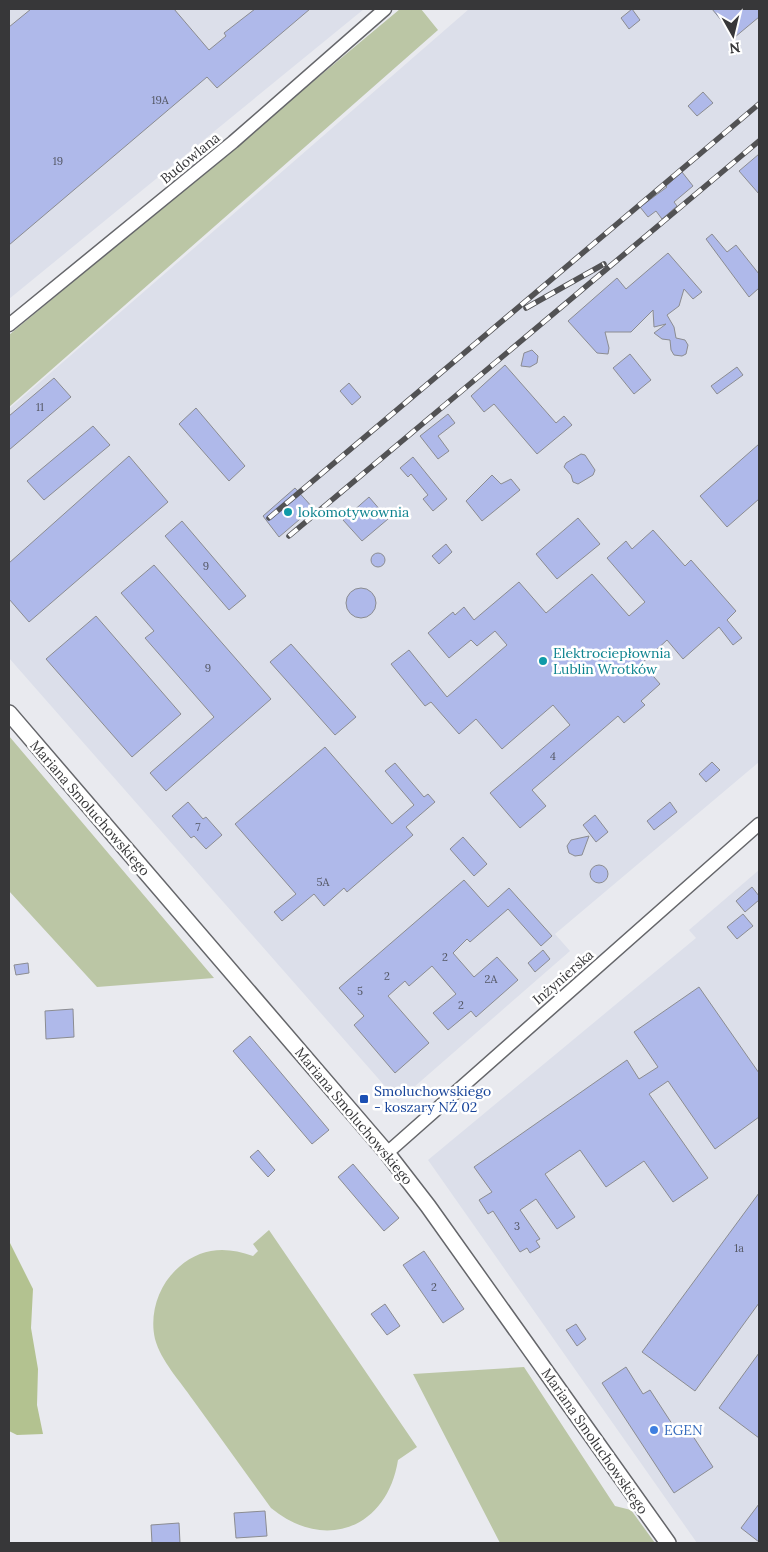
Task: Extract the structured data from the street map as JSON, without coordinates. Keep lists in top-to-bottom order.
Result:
{
  "streets": {
    "street": ["Budowlana", "Mariana Smoluchowskiego", "Inżynierska"]
  },
  "crossings": [
    ["Mariana Smoluchowskiego", "Inżynierska"]
  ],
  "places": {
    "other": ["lokomotywownia", "Elektrociepłownia Lublin Wrotków", "EGEN"],
    "transit": ["Smoluchowskiego - koszary NŻ 02"]
  },
  "house_numbers": [
    "19A",
    "19",
    "11",
    "9",
    "9",
    "4",
    "7",
    "5A",
    "2",
    "2",
    "2A",
    "5",
    "2",
    "3",
    "1a",
    "2"
  ],
  "north": "bottom"
}
